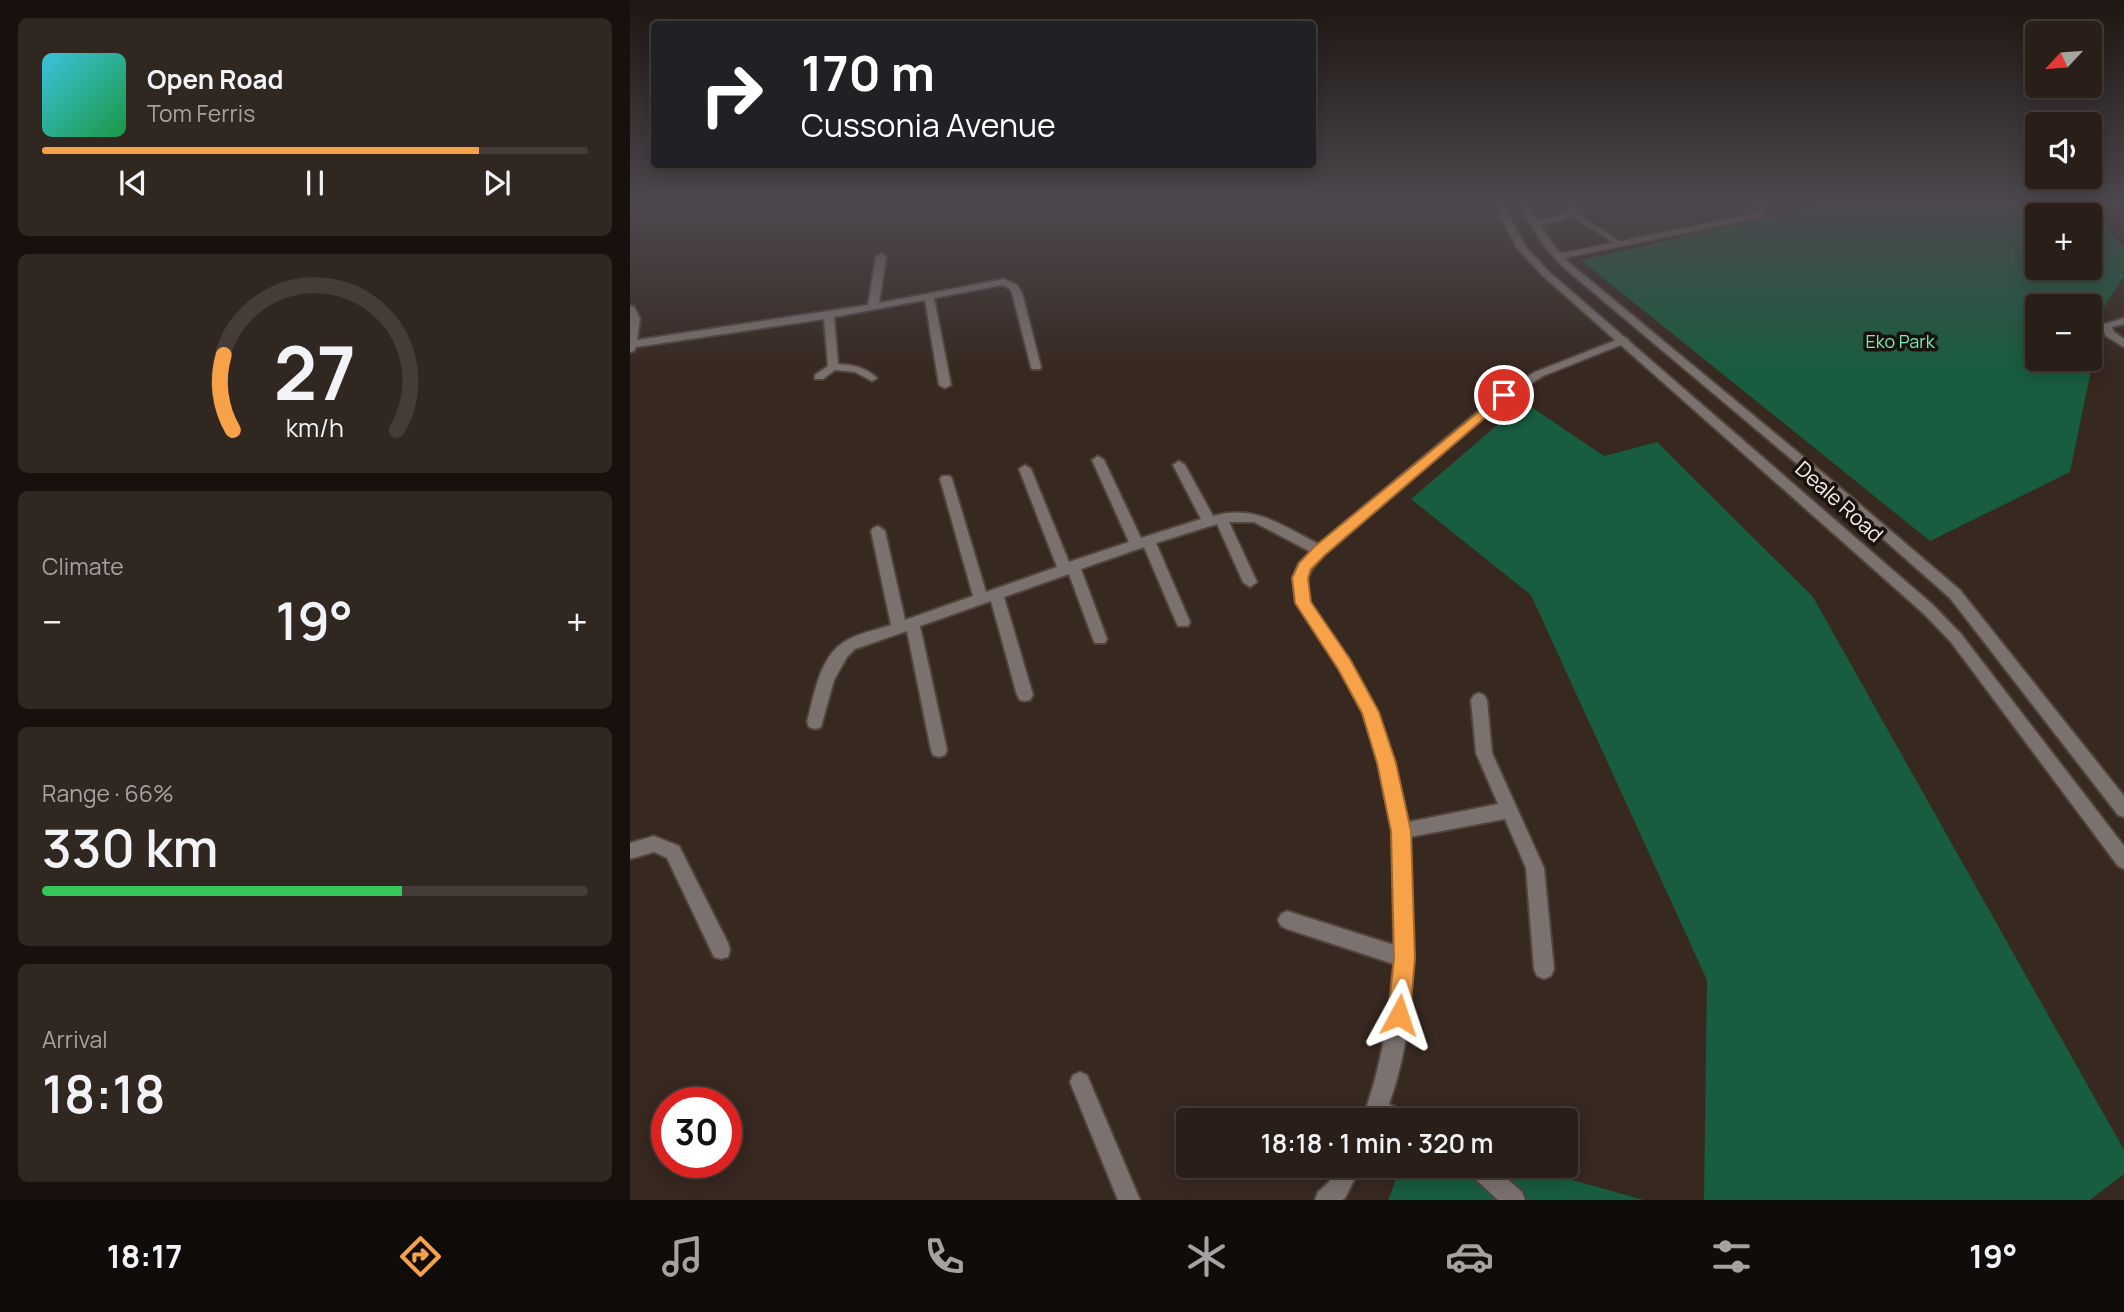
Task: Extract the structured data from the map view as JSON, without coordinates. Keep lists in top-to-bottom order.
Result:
{
  "streets": {
    "street": ["Deale Road"]
  },
  "parks": ["Eko Park"],
  "north": "bottom left",
  "page": {
    "map_buttons": ["+", "−"],
    "turn": ["170 m", "Cussonia Avenue"],
    "song": ["Open Road", "Tom Ferris"],
    "tile": [
      "Climate",
      ["Range · 66%", "330 km"],
      ["Arrival", "18:18"]
    ],
    "heat": ["−", "19°", "+"],
    "limit": "30",
    "trip": "18:18 · 1 min · 320 m",
    "tabs": ["18:17", "19°"],
    "gauge": ["27", "km/h"]
  }
}
